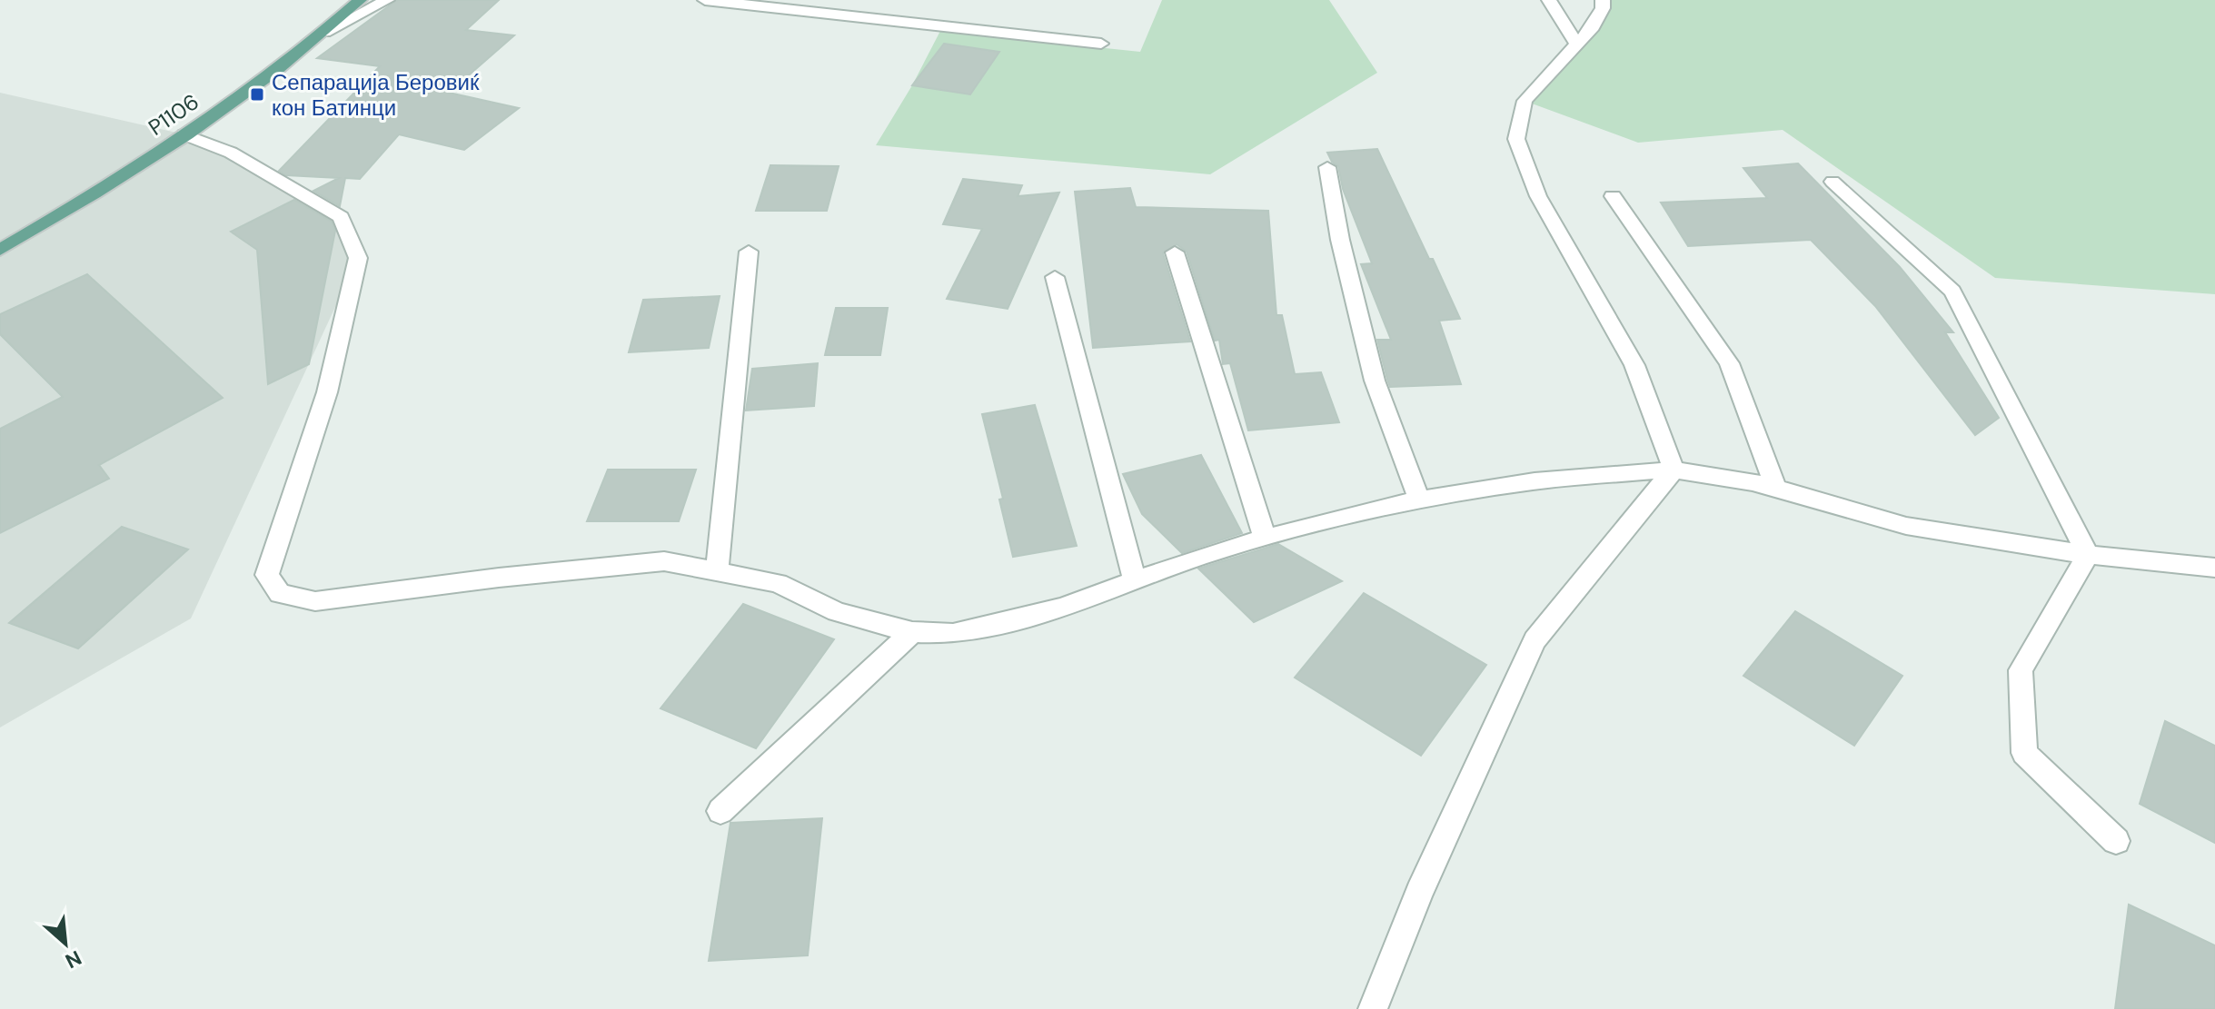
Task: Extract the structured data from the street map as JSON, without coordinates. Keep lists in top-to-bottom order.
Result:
{
  "streets": {
    "main road": ["P1106"]
  },
  "places": {
    "transit": ["Сепарација Беровиќ кон Батинци"]
  },
  "north": "bottom right"
}
